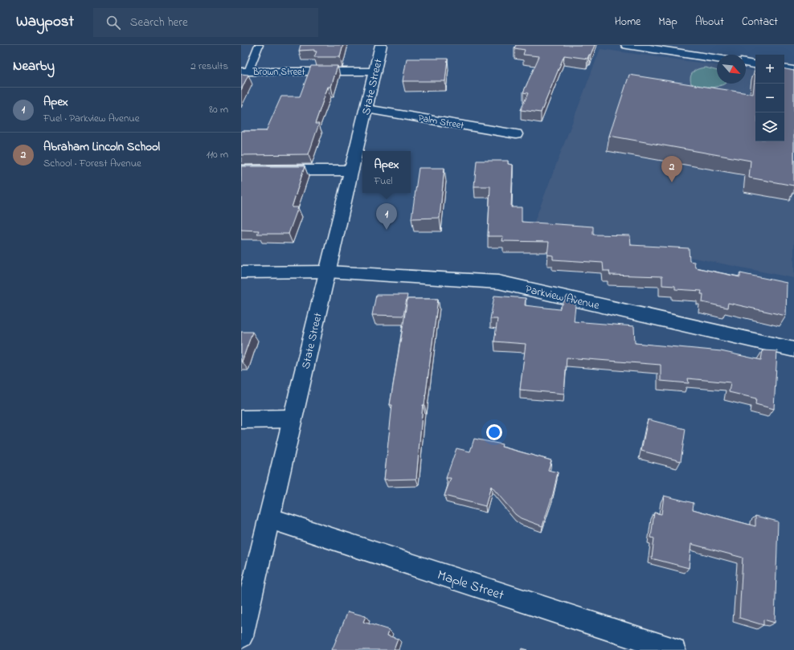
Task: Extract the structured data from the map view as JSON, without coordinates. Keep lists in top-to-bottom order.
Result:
{
  "streets": {
    "street": [
      "Brown Street",
      "State Street",
      "Palm Street",
      "Parkview Avenue",
      "Maple Street"
    ]
  },
  "crossings": [
    ["Brown Street", "State Street"],
    ["State Street", "Palm Street"],
    ["State Street", "Parkview Avenue"],
    ["State Street", "Maple Street"]
  ],
  "north": "bottom right",
  "page": {
    "header": "Waypost",
    "search": "Search here",
    "nav": [
      "Home",
      "Map",
      "About",
      "Contact"
    ],
    "heading": ["Nearby", "2 results"],
    "map_buttons": ["+", "−"],
    "list": [
      {
        "mark": "1",
        "name": "Apex",
        "note": "Fuel · Parkview Avenue",
        "value": "80 m"
      },
      {
        "mark": "2",
        "name": "Abraham Lincoln School",
        "note": "School · Forest Avenue",
        "value": "110 m"
      }
    ],
    "popup": ["Apex", "Fuel"],
    "pins": ["2", "1"]
  }
}
